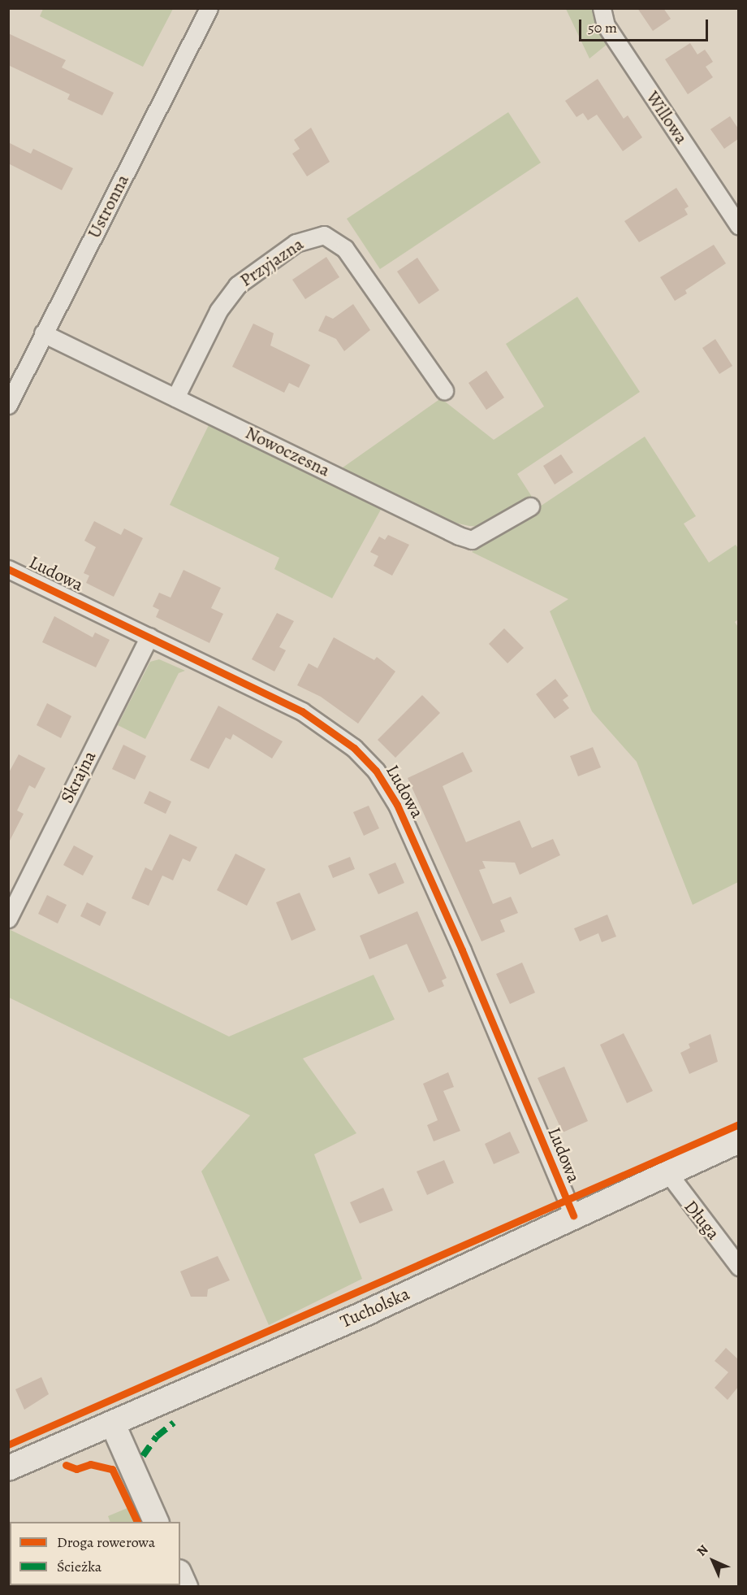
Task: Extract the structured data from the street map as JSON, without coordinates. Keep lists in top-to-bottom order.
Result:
{
  "streets": {
    "main road": ["Tucholska"],
    "street": [
      "Willowa",
      "Ustronna",
      "Przyjazna",
      "Nowoczesna",
      "Ludowa",
      "Skrajna",
      "Długa"
    ]
  },
  "crossings": [
    ["Ustronna", "Nowoczesna"],
    ["Przyjazna", "Nowoczesna"],
    ["Ludowa", "Skrajna"],
    ["Ludowa", "Tucholska"],
    ["Długa", "Tucholska"]
  ],
  "legend": ["Droga rowerowa", "Ścieżka"],
  "scale_bar": "50 m",
  "north": "top left"
}
